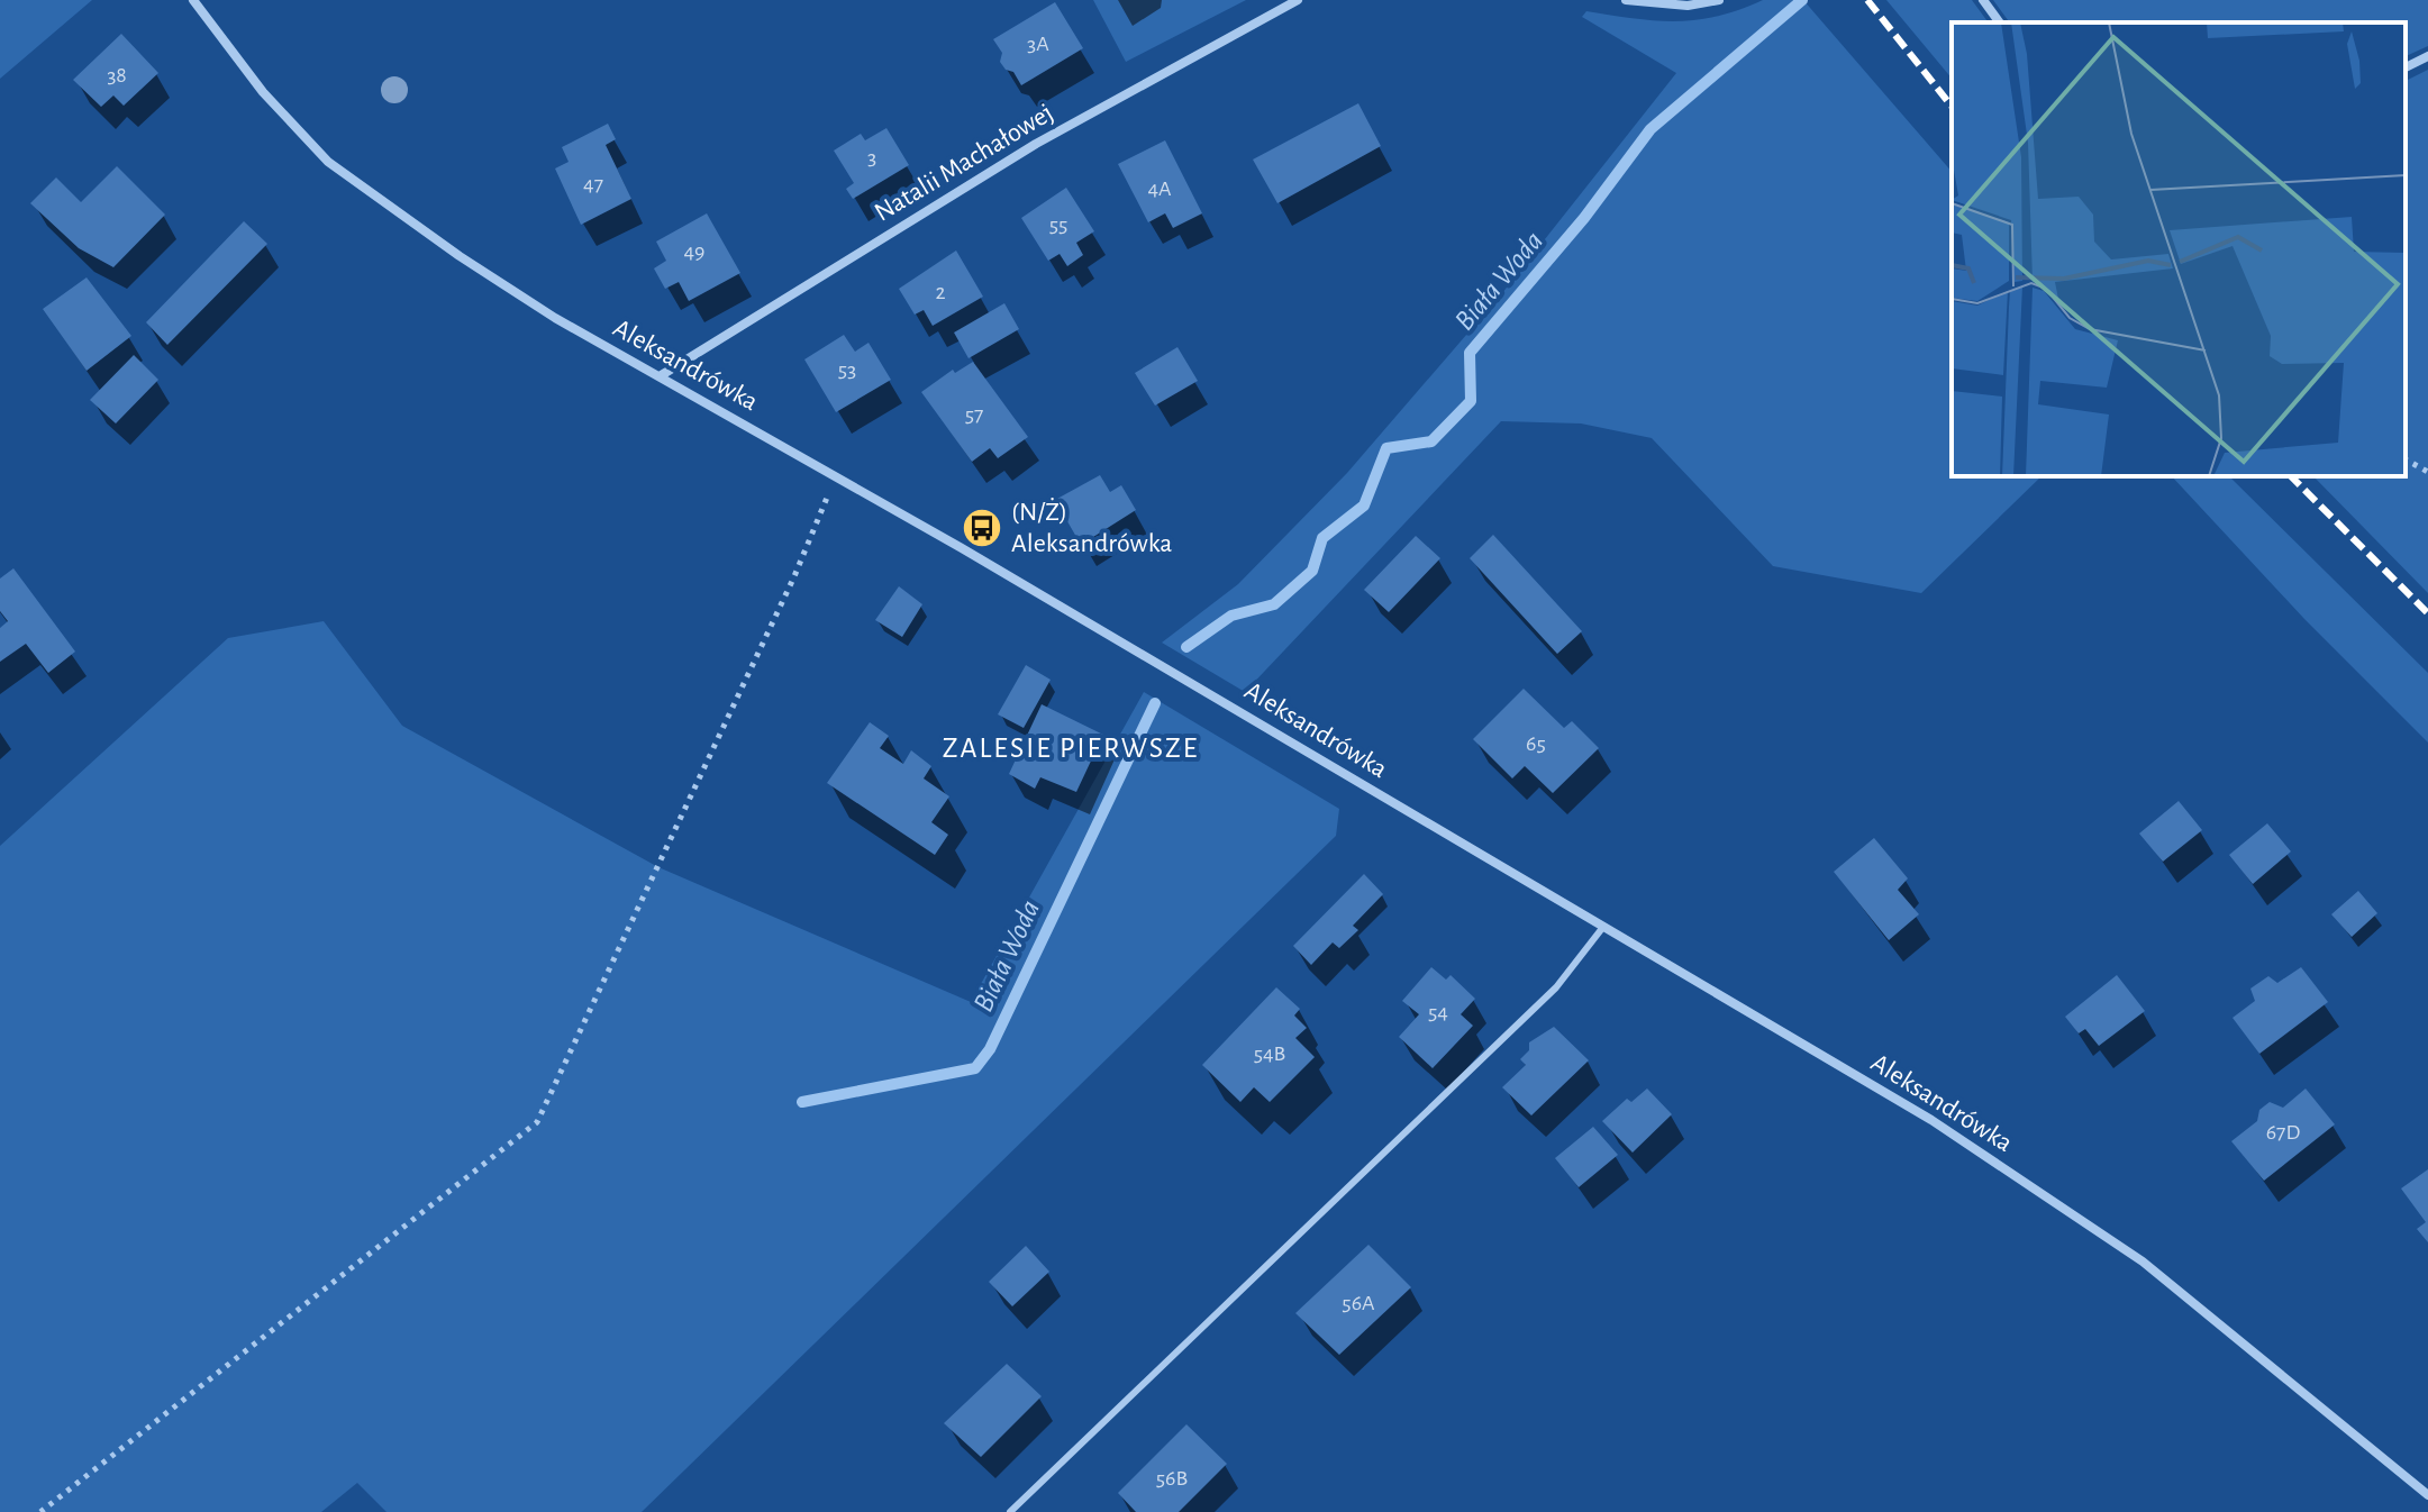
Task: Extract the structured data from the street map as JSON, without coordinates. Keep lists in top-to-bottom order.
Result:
{
  "streets": {
    "street": ["Natalii Machałowej", "Aleksandrówka"]
  },
  "crossings": [
    ["Natalii Machałowej", "Aleksandrówka"]
  ],
  "districts": ["ZALESIE PIERWSZE"],
  "water": ["Biała Woda"],
  "places": {
    "bus stop": ["(N/Ż) Aleksandrówka"]
  },
  "house_numbers": [
    "3A",
    "38",
    "3",
    "47",
    "4A",
    "55",
    "49",
    "2",
    "53",
    "57",
    "65",
    "54",
    "54B",
    "67D",
    "56A",
    "56B"
  ]
}
